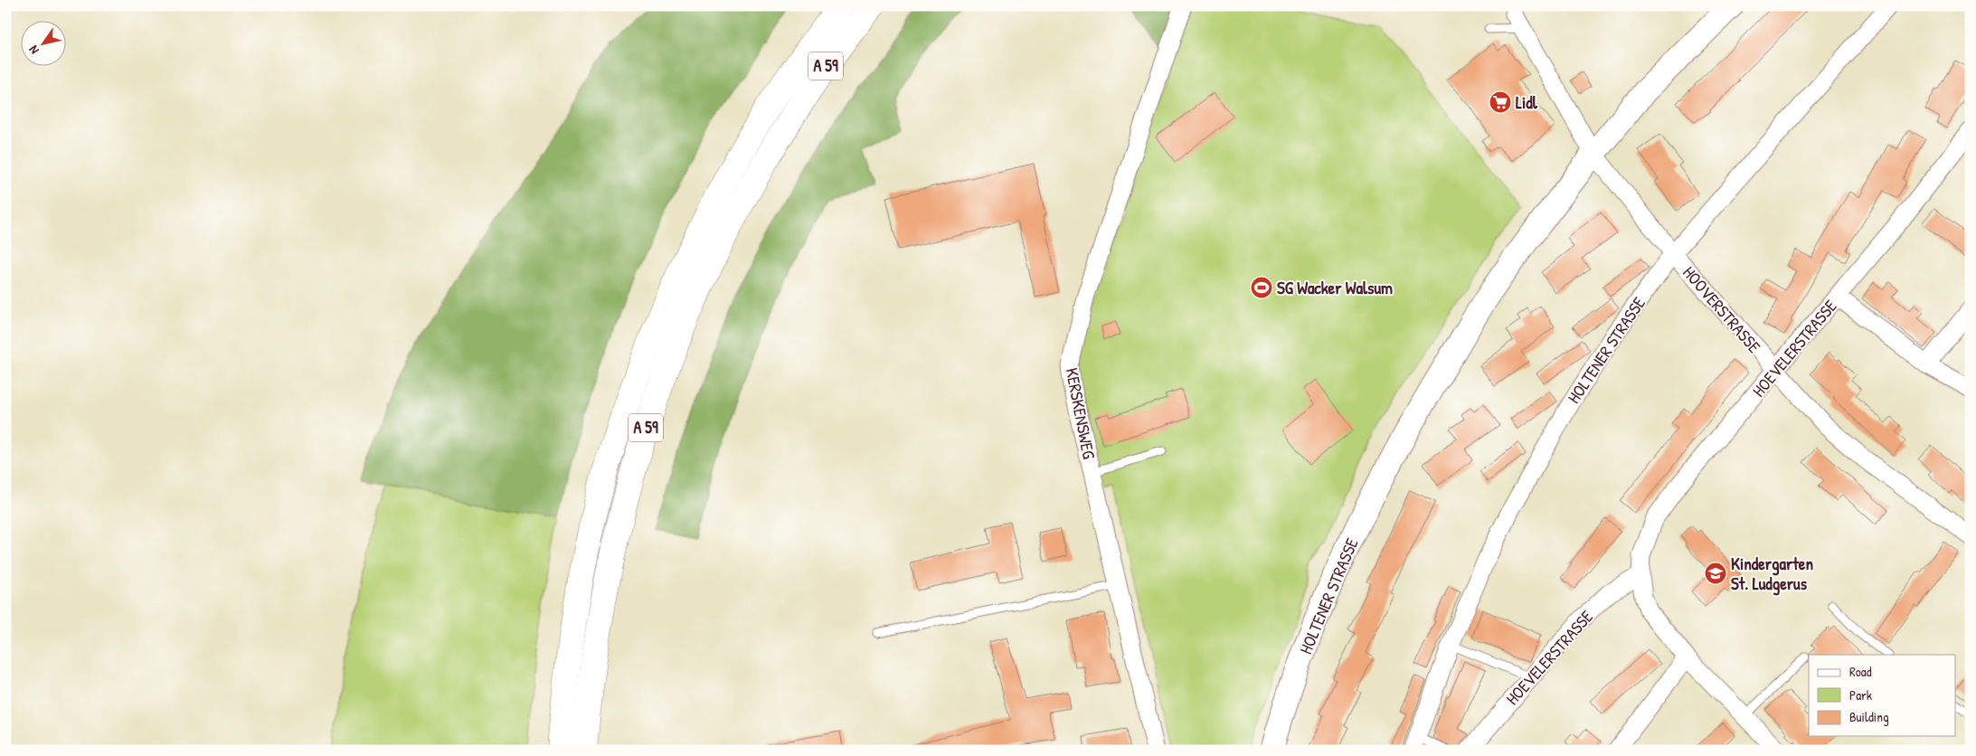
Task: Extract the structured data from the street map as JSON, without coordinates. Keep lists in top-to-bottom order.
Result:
{
  "streets": {
    "highway": ["A 59"],
    "street": [
      "HOOVERSTRASSE",
      "HOEVELERSTRASSE",
      "HOLTENER STRASSE",
      "KERSKENSWEG"
    ]
  },
  "crossings": [
    ["HOOVERSTRASSE", "HOEVELERSTRASSE"],
    ["HOOVERSTRASSE", "HOLTENER STRASSE"]
  ],
  "places": {
    "supermarket": ["Lidl"],
    "sports": ["SG Wacker Walsum"],
    "school or university": ["Kindergarten St. Ludgerus"]
  },
  "legend": ["Road", "Park", "Building"],
  "north": "bottom left"
}
